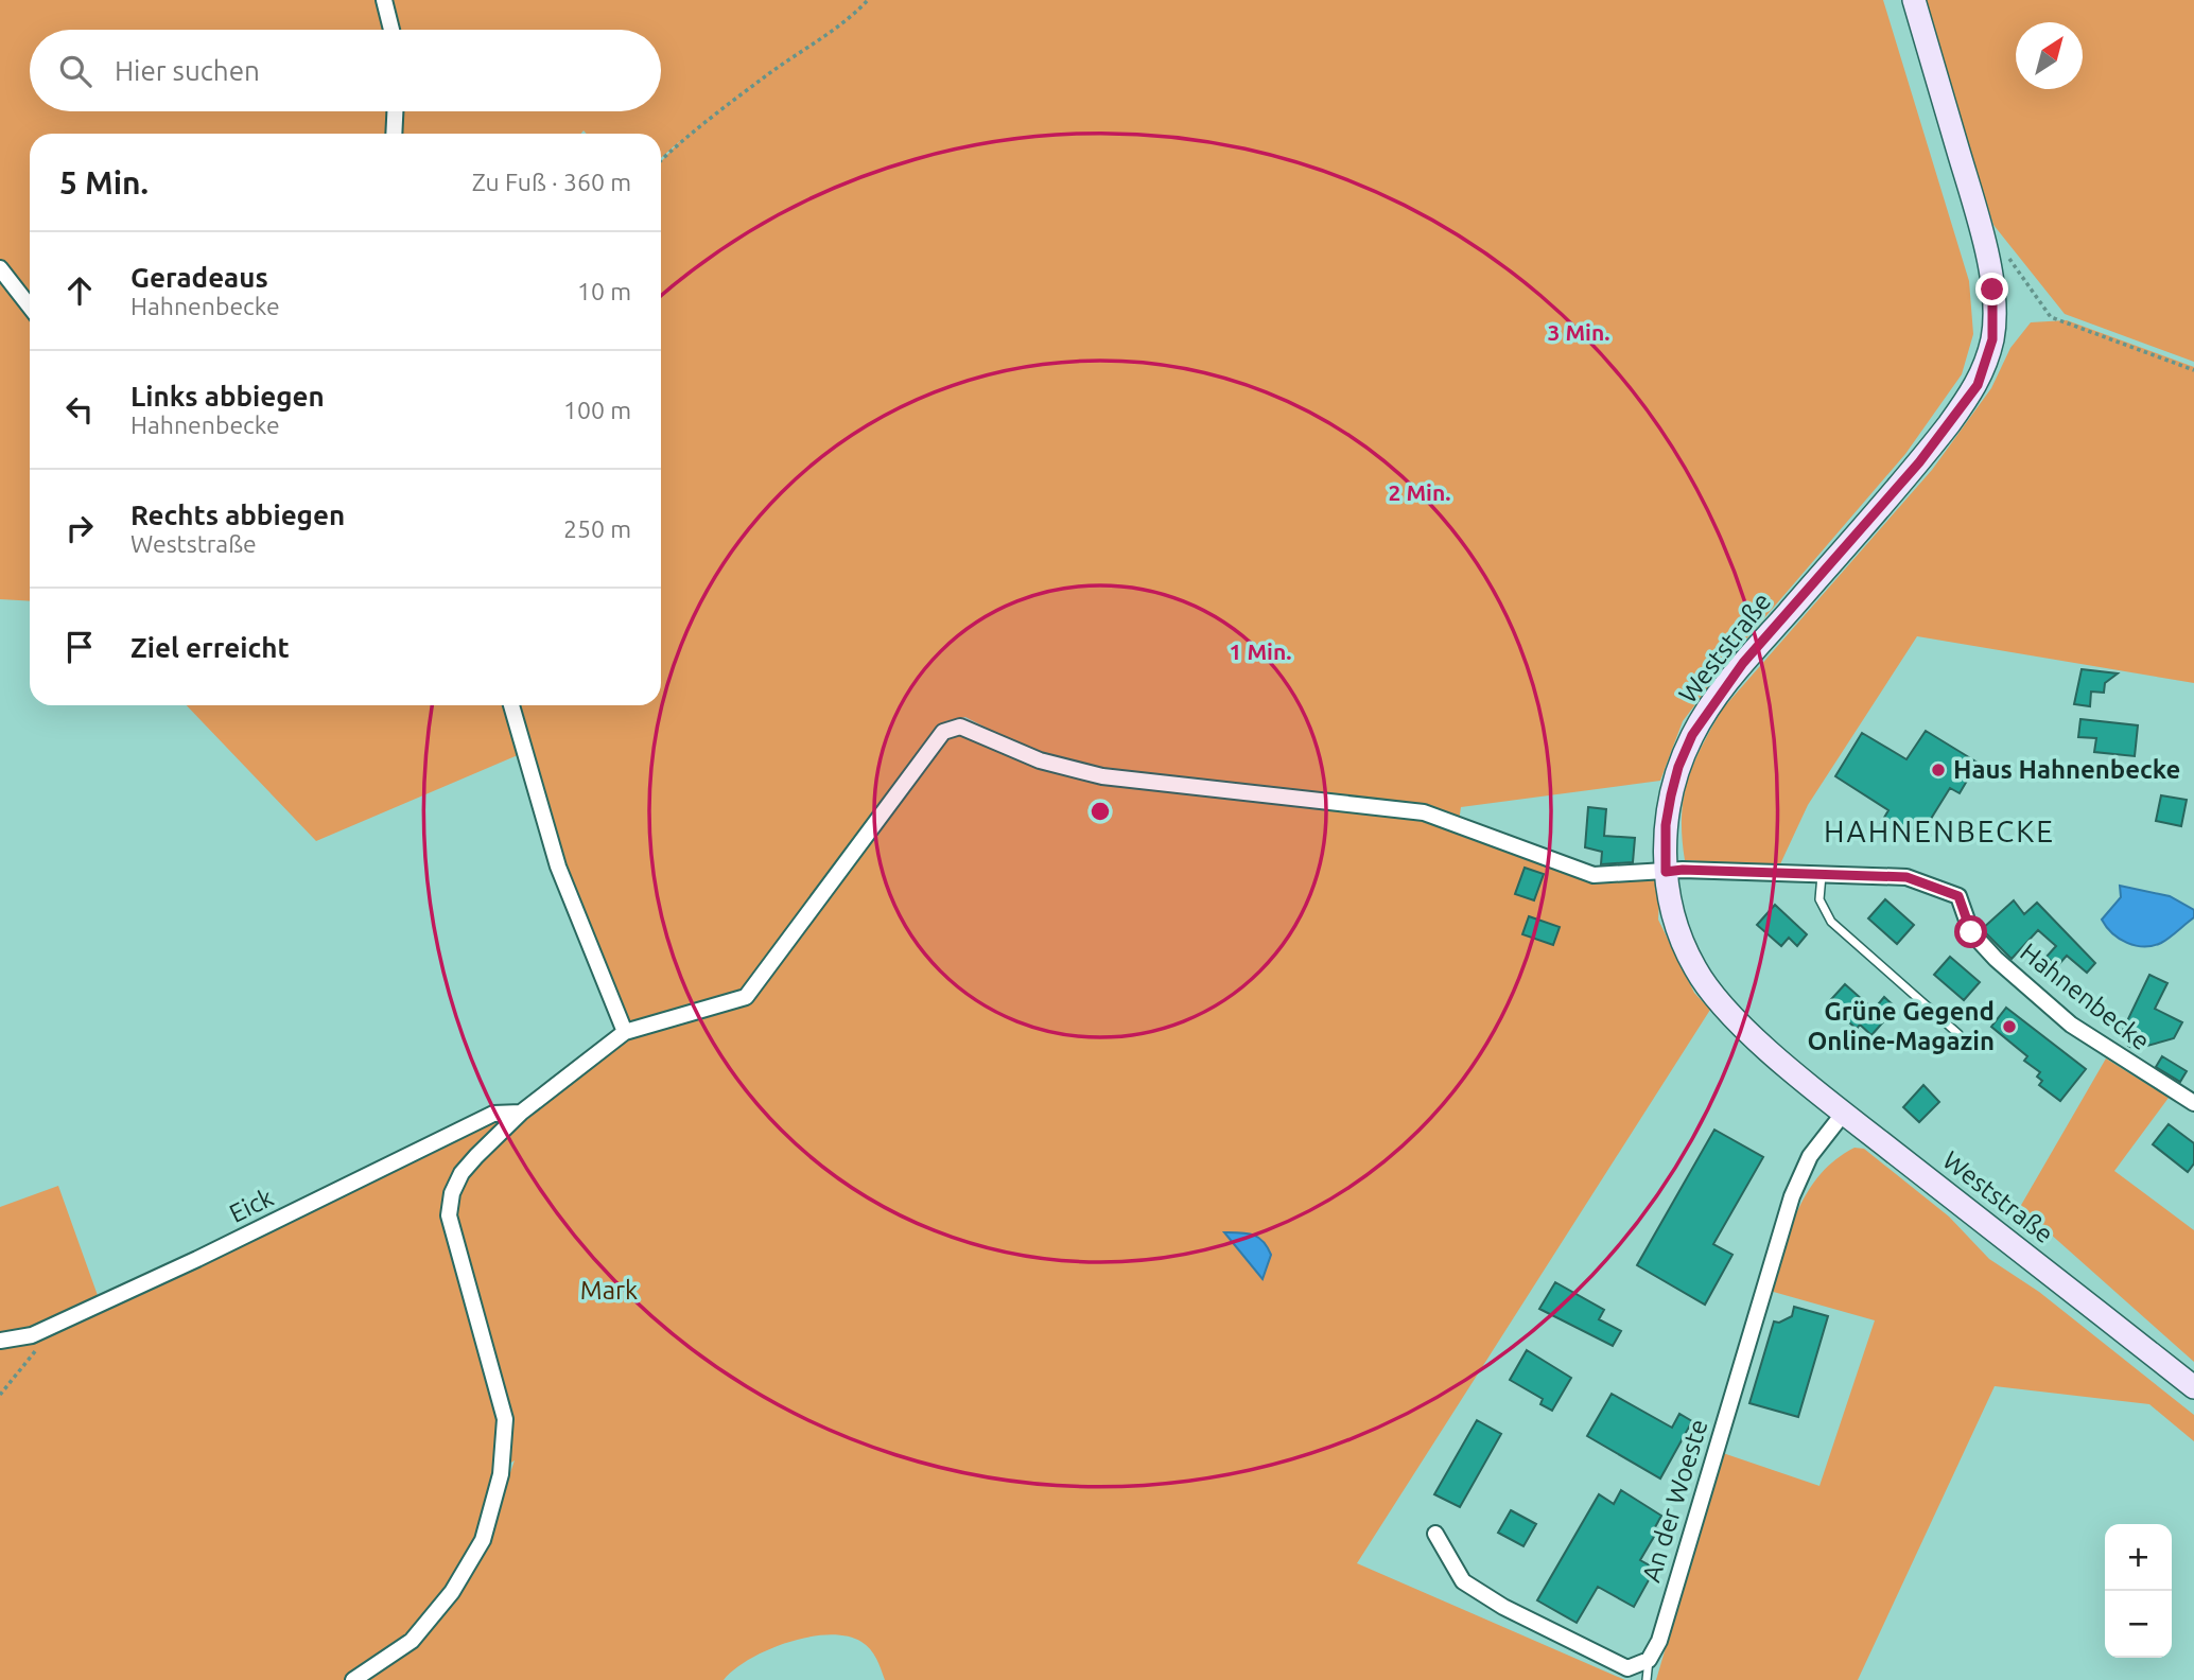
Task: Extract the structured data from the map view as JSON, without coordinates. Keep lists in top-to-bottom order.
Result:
{
  "streets": {
    "main road": ["Weststraße"],
    "street": ["Hahnenbecke", "Eick", "An der Woeste"]
  },
  "crossings": [
    ["Weststraße", "Hahnenbecke"],
    ["Weststraße", "An der Woeste"]
  ],
  "districts": ["HAHNENBECKE"],
  "parks": ["Mark"],
  "places": ["Haus Hahnenbecke", "Grüne Gegend Online-Magazin"],
  "north": "top right",
  "page": {
    "search": "Hier suchen",
    "heading": ["5 Min.", "Zu Fuß · 360 m"],
    "list": [
      ["Geradeaus", "Hahnenbecke", "10 m"],
      ["Links abbiegen", "Hahnenbecke", "100 m"],
      ["Rechts abbiegen", "Weststraße", "250 m"],
      "Ziel erreicht"
    ],
    "map_buttons": ["+", "−"]
  },
  "rings": ["3 Min.", "2 Min.", "1 Min."]
}
